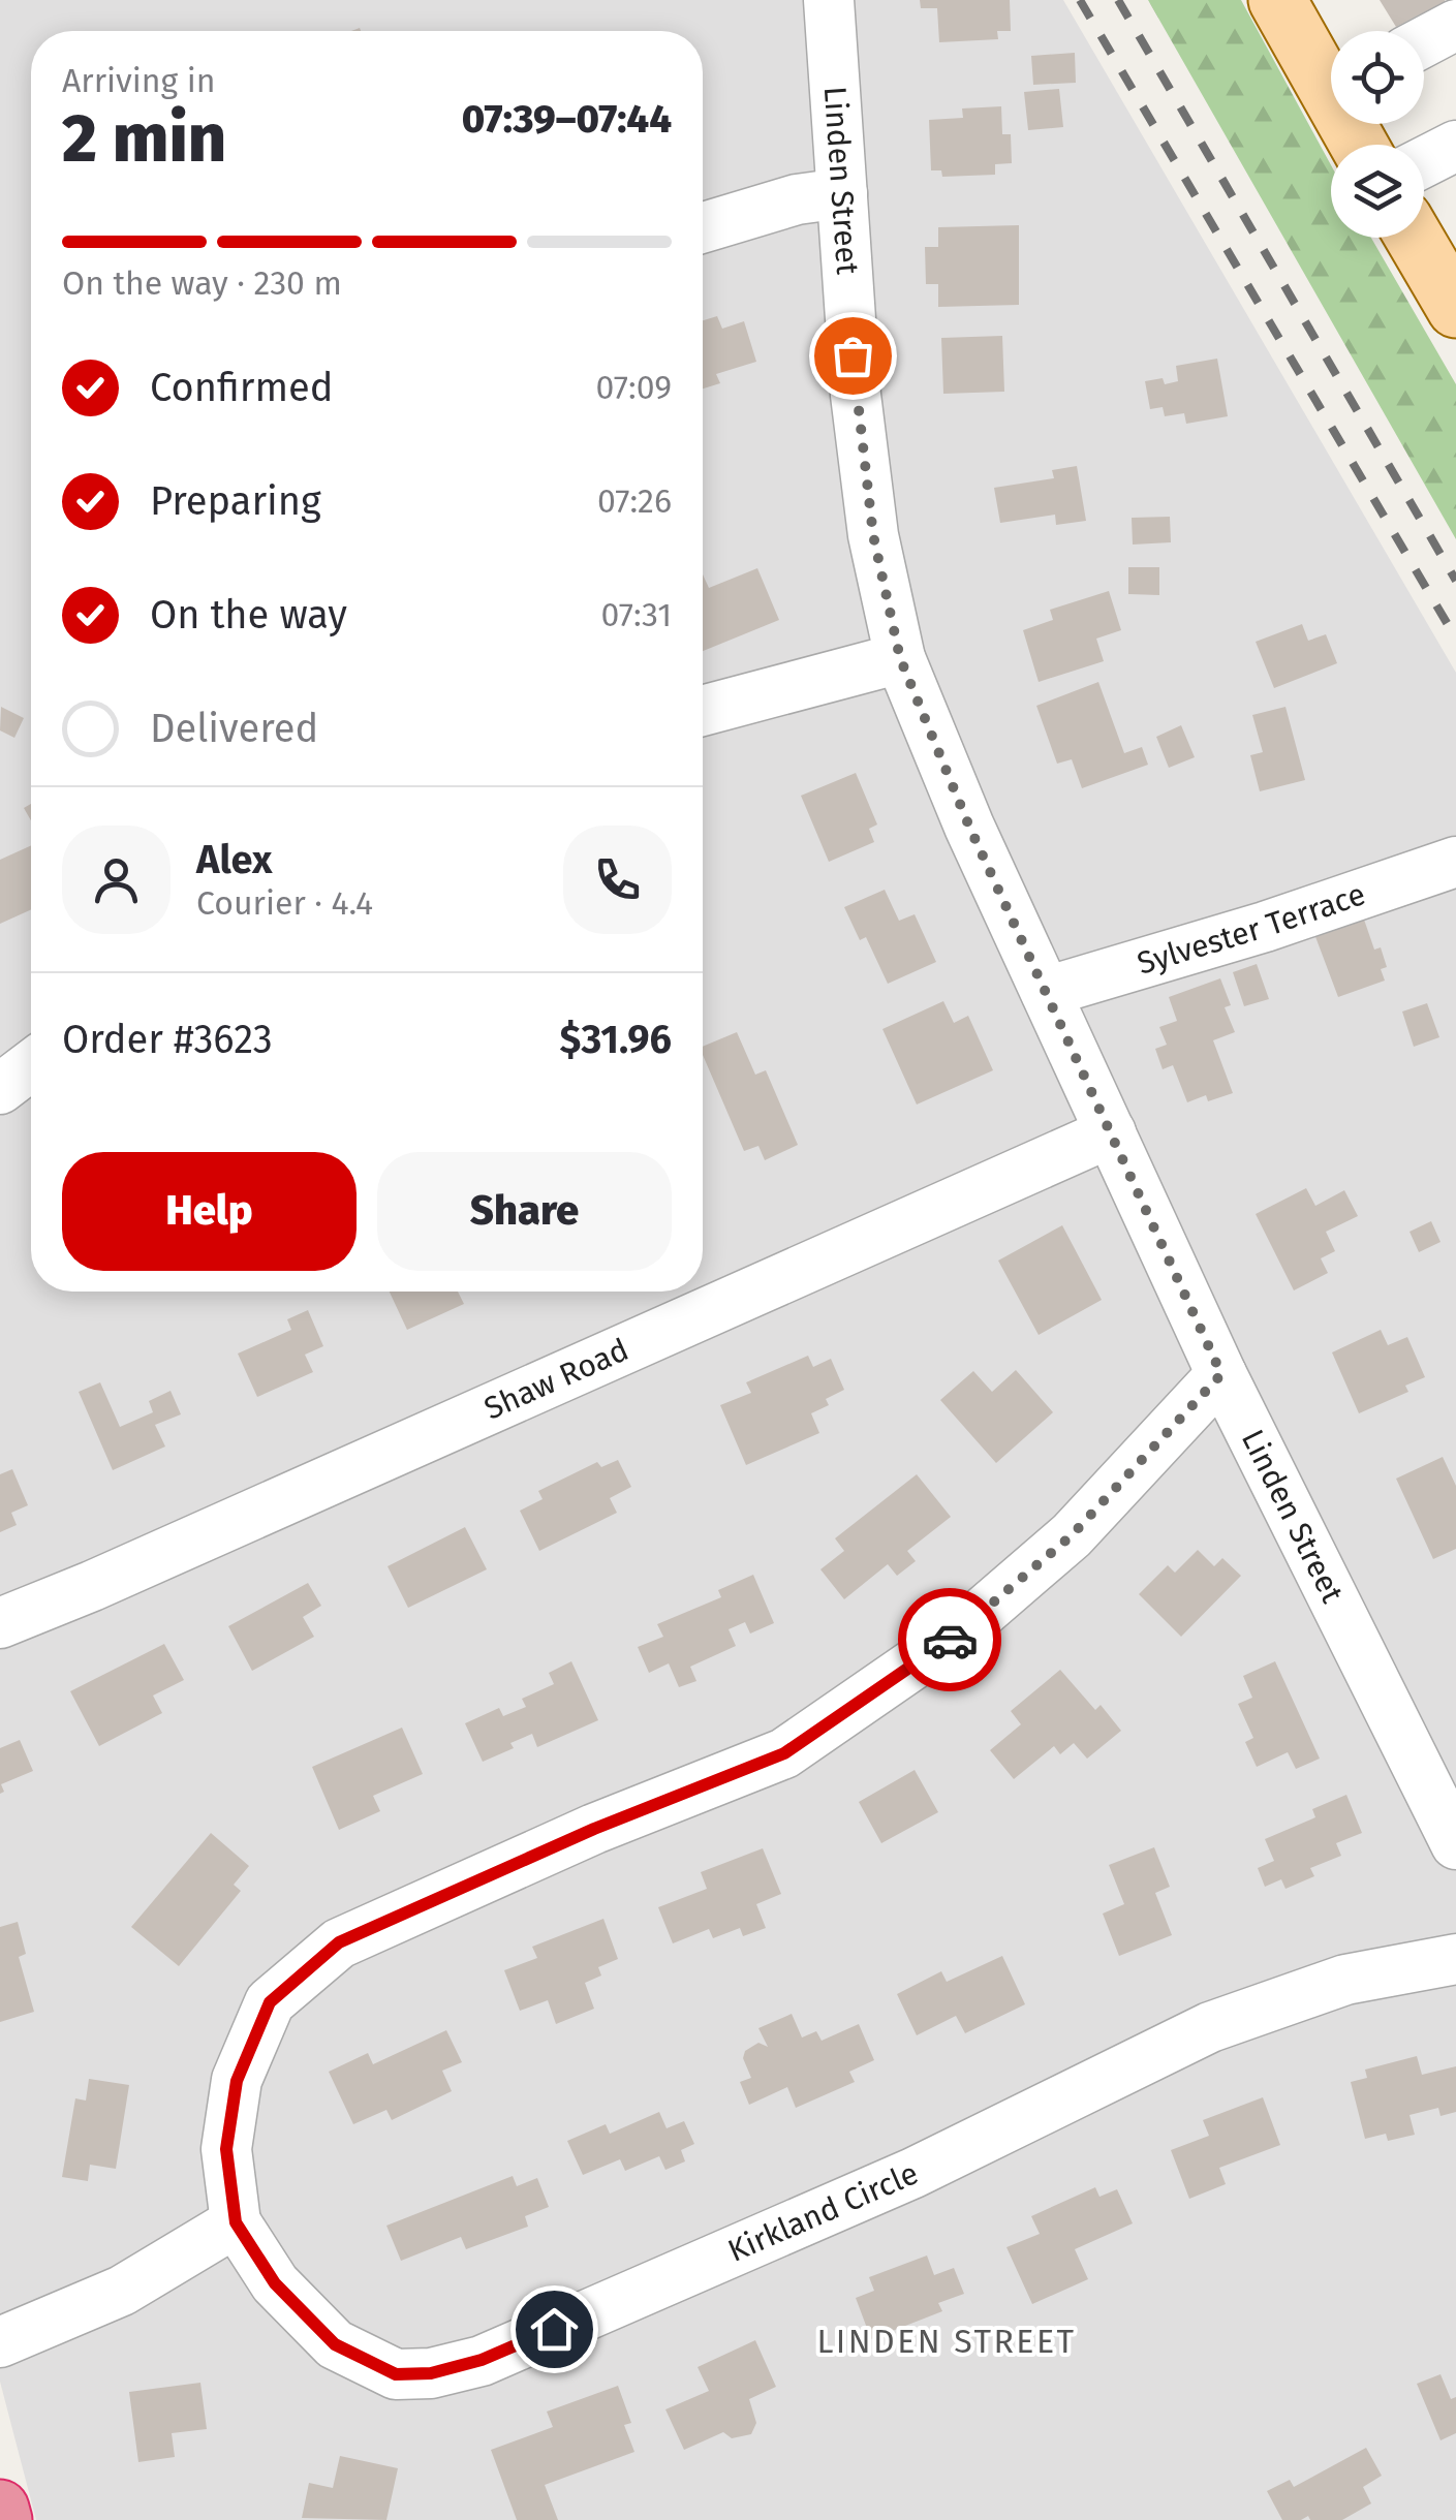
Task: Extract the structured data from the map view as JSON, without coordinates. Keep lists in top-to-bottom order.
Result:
{
  "streets": {
    "street": [
      "Linden Street",
      "Sylvester Terrace",
      "Shaw Road",
      "Kirkland Circle"
    ]
  },
  "crossings": [
    ["Linden Street", "Sylvester Terrace"],
    ["Linden Street", "Shaw Road"],
    ["Linden Street", "Kirkland Circle"]
  ],
  "districts": ["LINDEN STREET"],
  "page": {
    "heading": ["2 min", "Arriving in", "07:39–07:44"],
    "panel": [
      "Alex",
      "Courier · 4.4",
      "Order #3623",
      "$31.96"
    ],
    "bar": "On the way · 230 m",
    "list": [
      ["Confirmed", "07:09"],
      ["Preparing", "07:26"],
      ["On the way", "07:31"],
      "Delivered"
    ],
    "buttons": ["Help", "Share"]
  }
}
